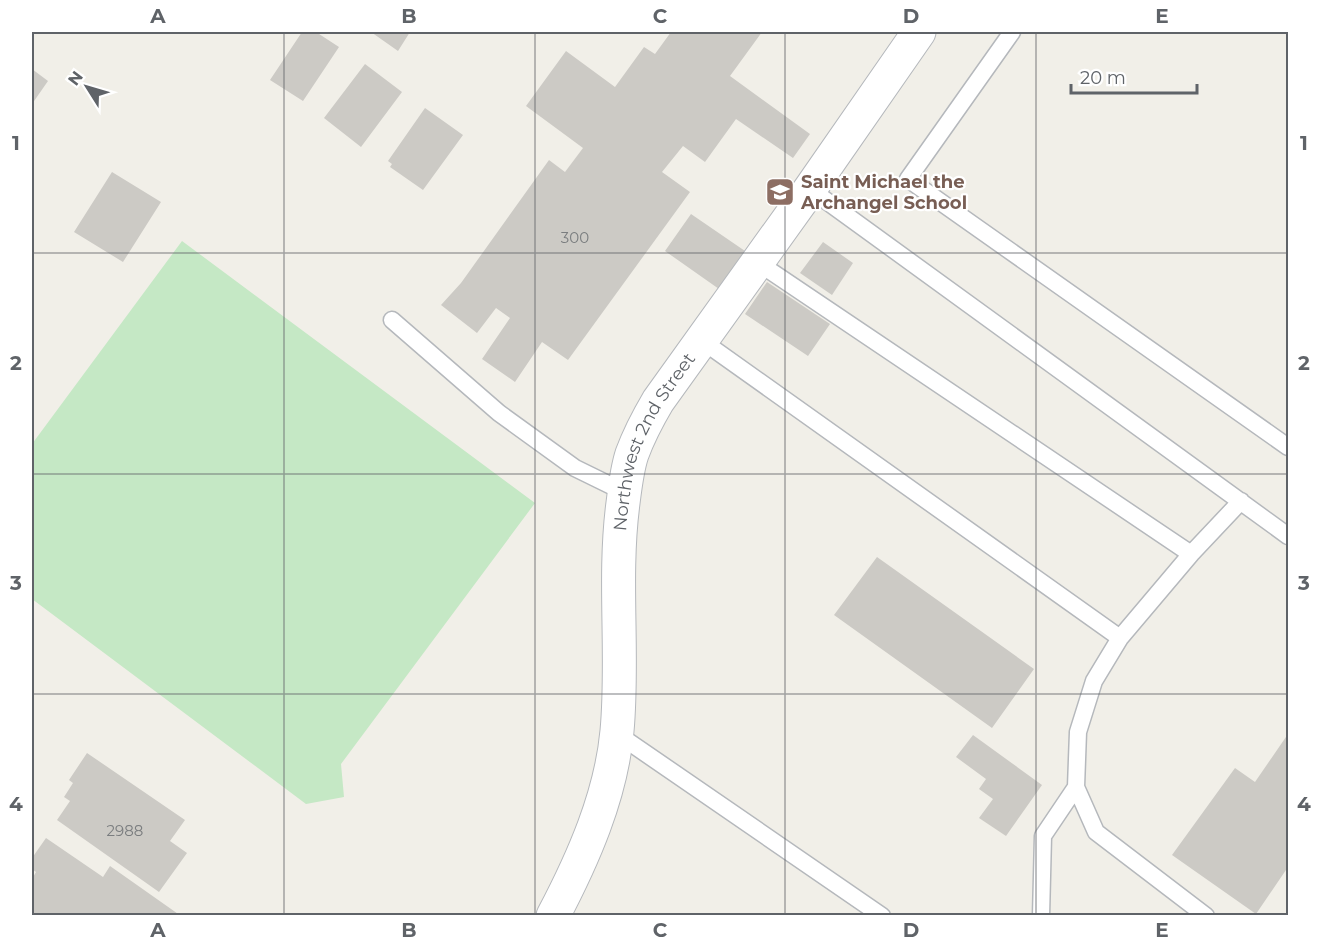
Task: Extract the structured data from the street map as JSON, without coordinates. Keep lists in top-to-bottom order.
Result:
{
  "streets": {
    "street": ["Northwest 2nd Street"]
  },
  "places": {
    "school or university": ["Saint Michael the Archangel School"]
  },
  "house_numbers": ["300", "2988"],
  "scale_bar": "20 m",
  "north": "top left",
  "grid": {
    "columns": [
      "A",
      "B",
      "C",
      "D",
      "E"
    ],
    "rows": [
      "1",
      "2",
      "3",
      "4"
    ]
  }
}
